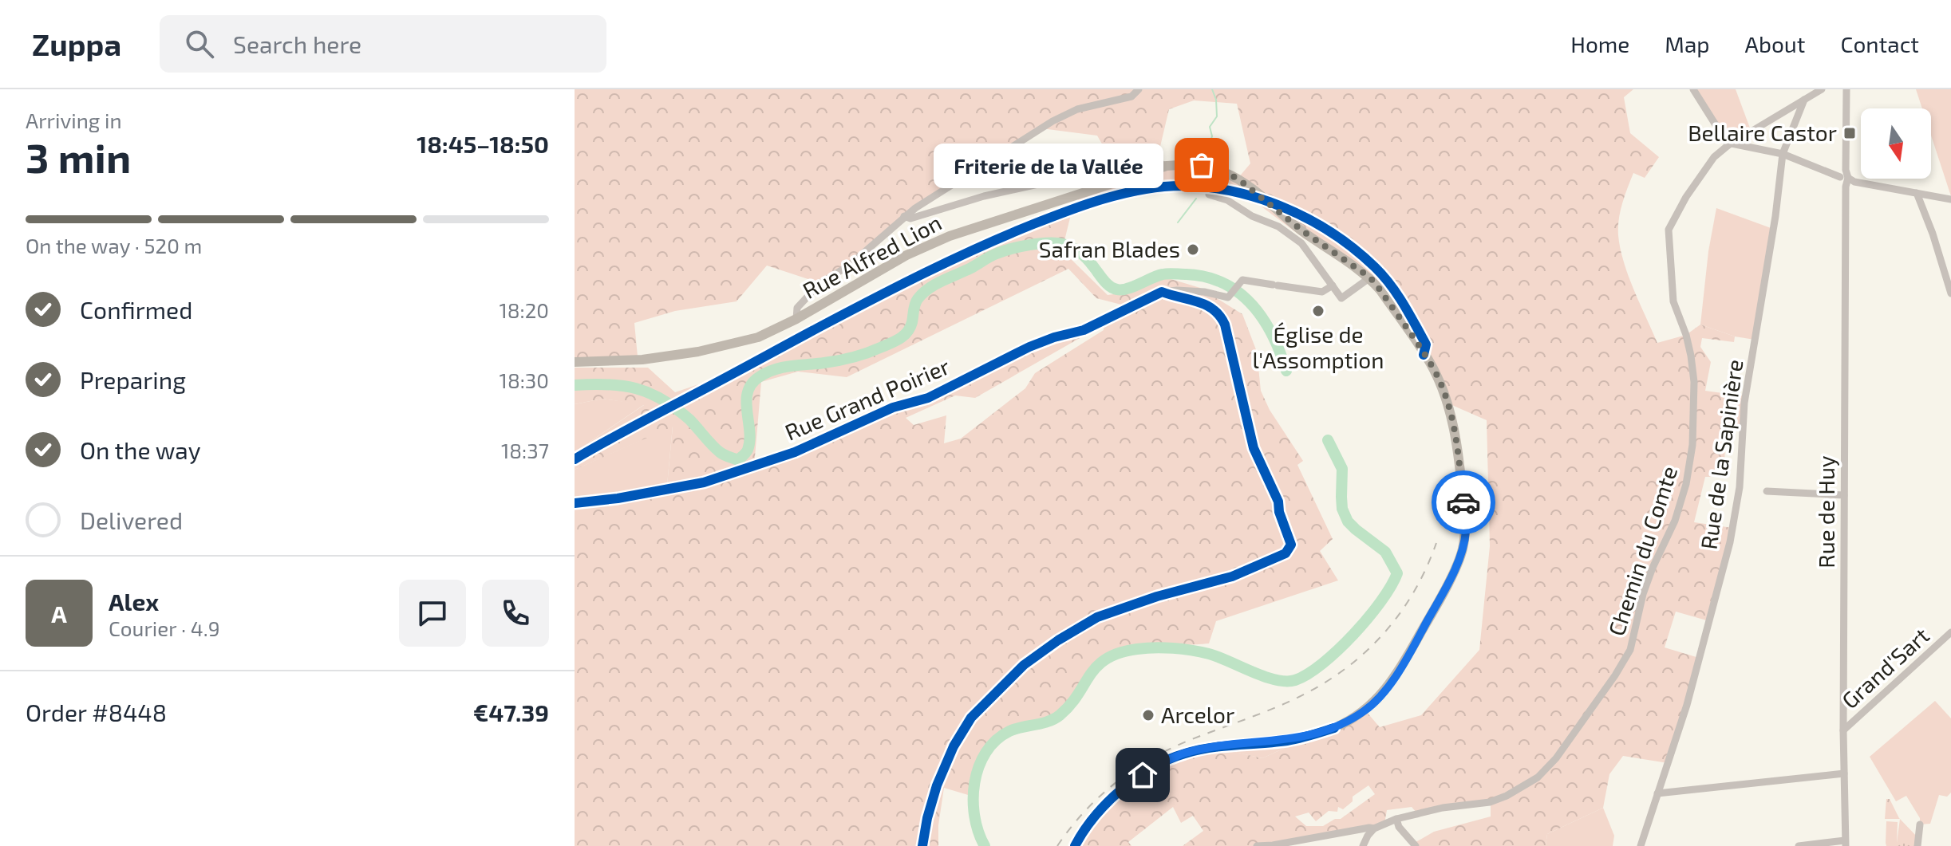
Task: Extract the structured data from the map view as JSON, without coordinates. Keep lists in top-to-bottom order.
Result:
{
  "streets": {
    "main road": ["Rue Alfred Lion"],
    "street": [
      "Rue Grand Poirier",
      "Rue de la Sapinière",
      "Rue de Huy",
      "Chemin du Comte",
      "Grand'Sart"
    ]
  },
  "crossings": [
    ["Rue de la Sapinière", "Chemin du Comte"],
    ["Rue de Huy", "Grand'Sart"]
  ],
  "places": {
    "transit": ["Bellaire Castor"],
    "other": [
      "Friterie de la Vallée",
      "Safran Blades",
      "Église de l'Assomption",
      "Arcelor"
    ]
  },
  "north": "bottom",
  "page": {
    "header": "Zuppa",
    "search": "Search here",
    "nav": [
      "Home",
      "Map",
      "About",
      "Contact"
    ],
    "heading": ["3 min", "Arriving in", "18:45–18:50"],
    "panel": [
      "Alex",
      "Courier · 4.9",
      "Order #8448",
      "€47.39"
    ],
    "bubble": "Friterie de la Vallée",
    "bar": "On the way · 520 m",
    "list": [
      ["Confirmed", "18:20"],
      ["Preparing", "18:30"],
      ["On the way", "18:37"],
      "Delivered"
    ],
    "round": "A"
  }
}
